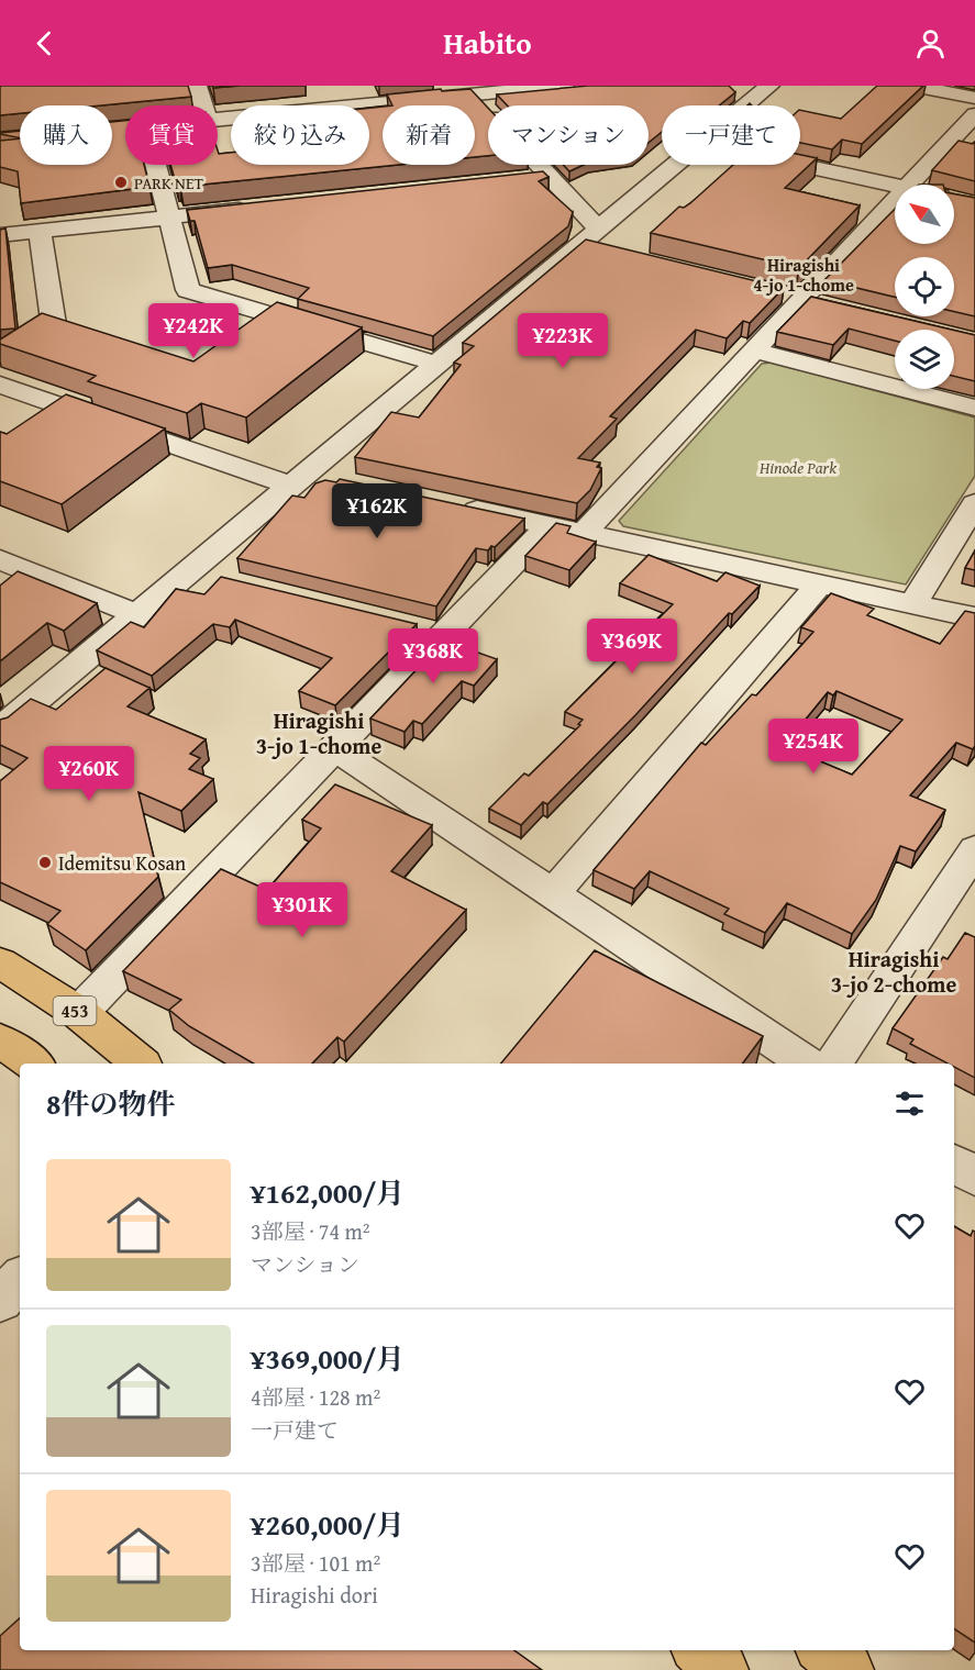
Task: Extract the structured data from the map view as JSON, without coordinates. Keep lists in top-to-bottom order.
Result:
{
  "streets": {
    "highway": ["453"]
  },
  "districts": ["Hiragishi 4-jo 1-chome", "Hiragishi 3-jo 1-chome", "Hiragishi 3-jo 2-chome"],
  "parks": ["Hinode Park"],
  "places": ["PARK NET", "Idemitsu Kosan"],
  "north": "top left",
  "page": {
    "header": "Habito",
    "chip": [
      "購入",
      "賃貸",
      "絞り込み",
      "新着",
      "マンション",
      "一戸建て"
    ],
    "price": [
      "¥242K",
      "¥223K",
      "¥162K",
      "¥369K",
      "¥368K",
      "¥254K",
      "¥260K",
      "¥301K"
    ],
    "heading": "8件の物件",
    "list": [
      {
        "name": "¥162,000/月",
        "note": "3部屋 · 74 m² · マンション"
      },
      {
        "name": "¥369,000/月",
        "note": "4部屋 · 128 m² · 一戸建て"
      },
      {
        "name": "¥260,000/月",
        "note": "3部屋 · 101 m² · Hiragishi dori"
      }
    ]
  }
}
